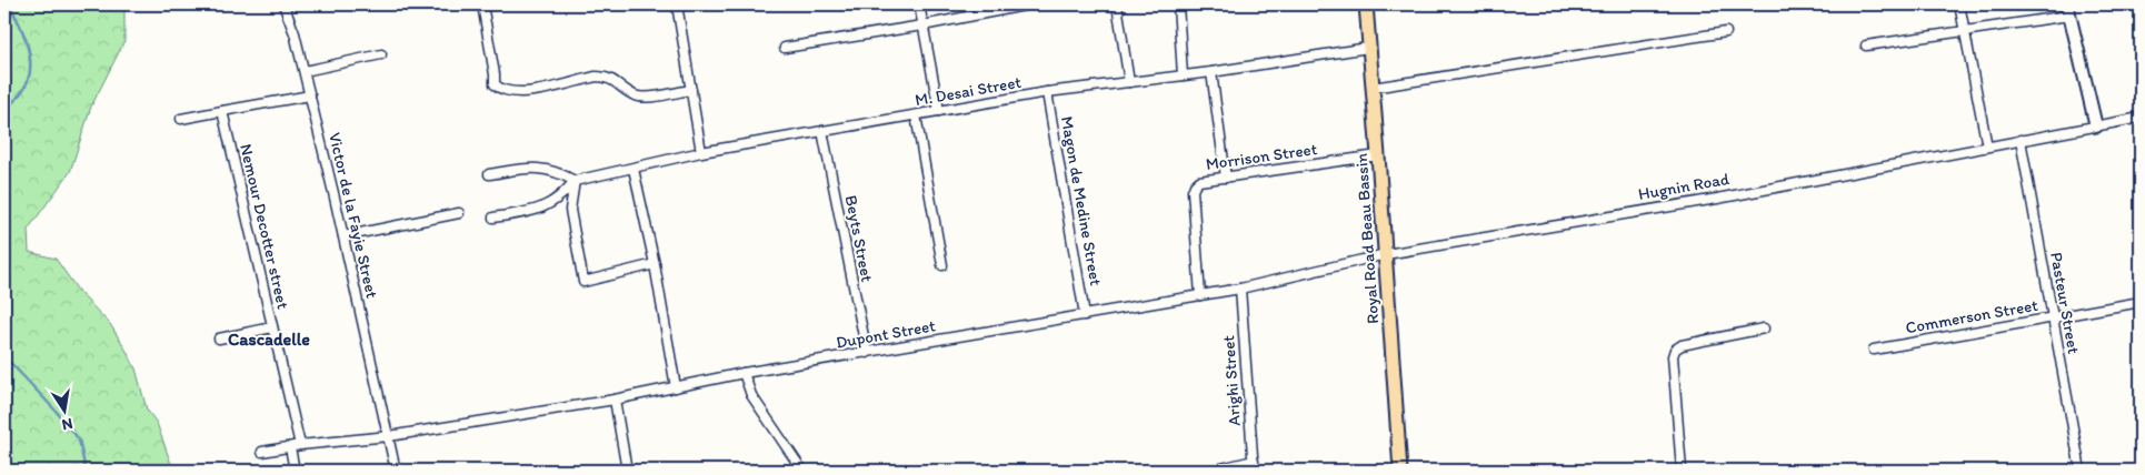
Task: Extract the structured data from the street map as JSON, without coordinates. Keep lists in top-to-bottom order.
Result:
{
  "streets": {
    "main road": ["Royal Road Beau Bassin"],
    "street": [
      "M. Desai Street",
      "Morrison Street",
      "Hugnin Road",
      "Magon de Medine Street",
      "Victor de la Fayie Street",
      "Nemour Decotter street",
      "Beyts Street",
      "Pasteur Street",
      "Commerson Street",
      "Dupont Street",
      "Arighi Street"
    ]
  },
  "crossings": [
    ["M. Desai Street", "Magon de Medine Street"],
    ["M. Desai Street", "Beyts Street"],
    ["M. Desai Street", "Royal Road Beau Bassin"],
    ["Morrison Street", "Royal Road Beau Bassin"],
    ["Morrison Street", "Dupont Street"],
    ["Hugnin Road", "Royal Road Beau Bassin"],
    ["Hugnin Road", "Pasteur Street"],
    ["Hugnin Road", "Dupont Street"],
    ["Magon de Medine Street", "Dupont Street"],
    ["Victor de la Fayie Street", "Dupont Street"],
    ["Beyts Street", "Dupont Street"],
    ["Royal Road Beau Bassin", "Dupont Street"],
    ["Pasteur Street", "Commerson Street"],
    ["Dupont Street", "Arighi Street"]
  ],
  "districts": ["Cascadelle"],
  "north": "bottom"
}
